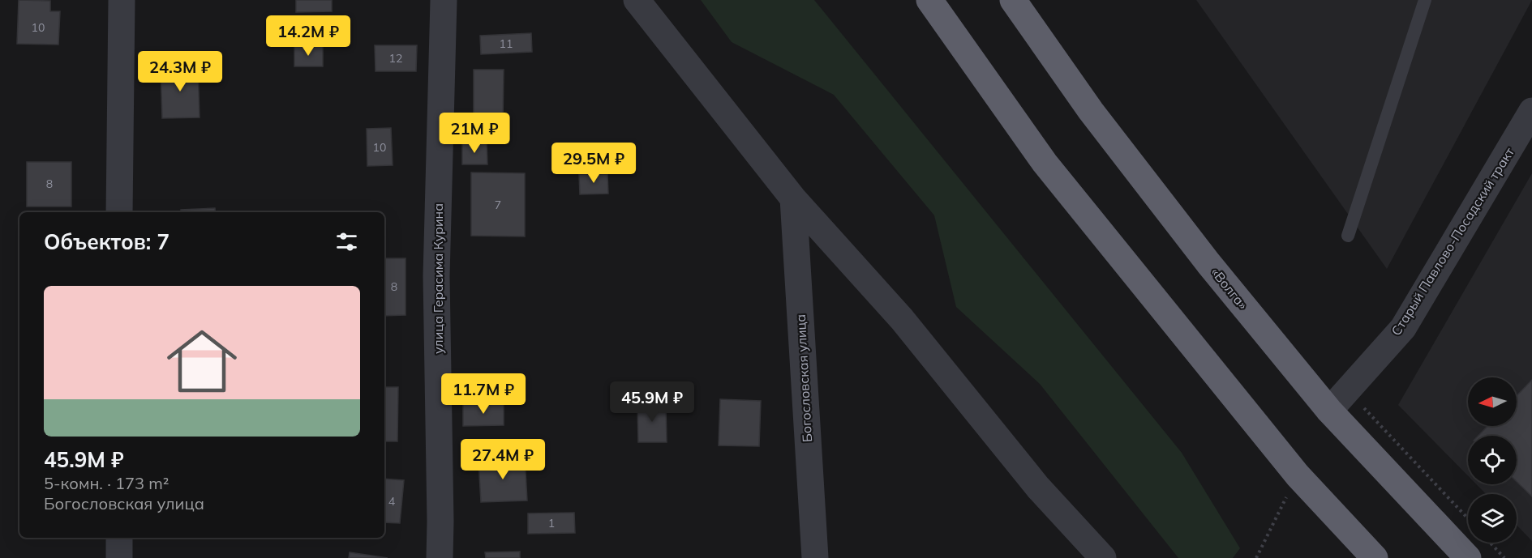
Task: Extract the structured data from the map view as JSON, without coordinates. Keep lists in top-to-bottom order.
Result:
{
  "streets": {
    "highway": ["«Волга»"],
    "street": ["Старый Павлово-Посадский тракт", "улица Герасима Курина", "Богословская улица"]
  },
  "crossings": [
    ["Старый Павлово-Посадский тракт", "«Волга»"]
  ],
  "house_numbers": [
    "10",
    "11",
    "12",
    "10",
    "8",
    "7",
    "8",
    "4",
    "1"
  ],
  "north": "left",
  "page": {
    "price": [
      "14.2M ₽",
      "24.3M ₽",
      "21M ₽",
      "29.5M ₽",
      "11.7M ₽",
      "45.9M ₽",
      "27.4M ₽"
    ],
    "heading": "Объектов: 7",
    "list": [
      {
        "name": "45.9M ₽",
        "note": "5-комн. · 173 m² · Богословская улица"
      }
    ]
  }
}
